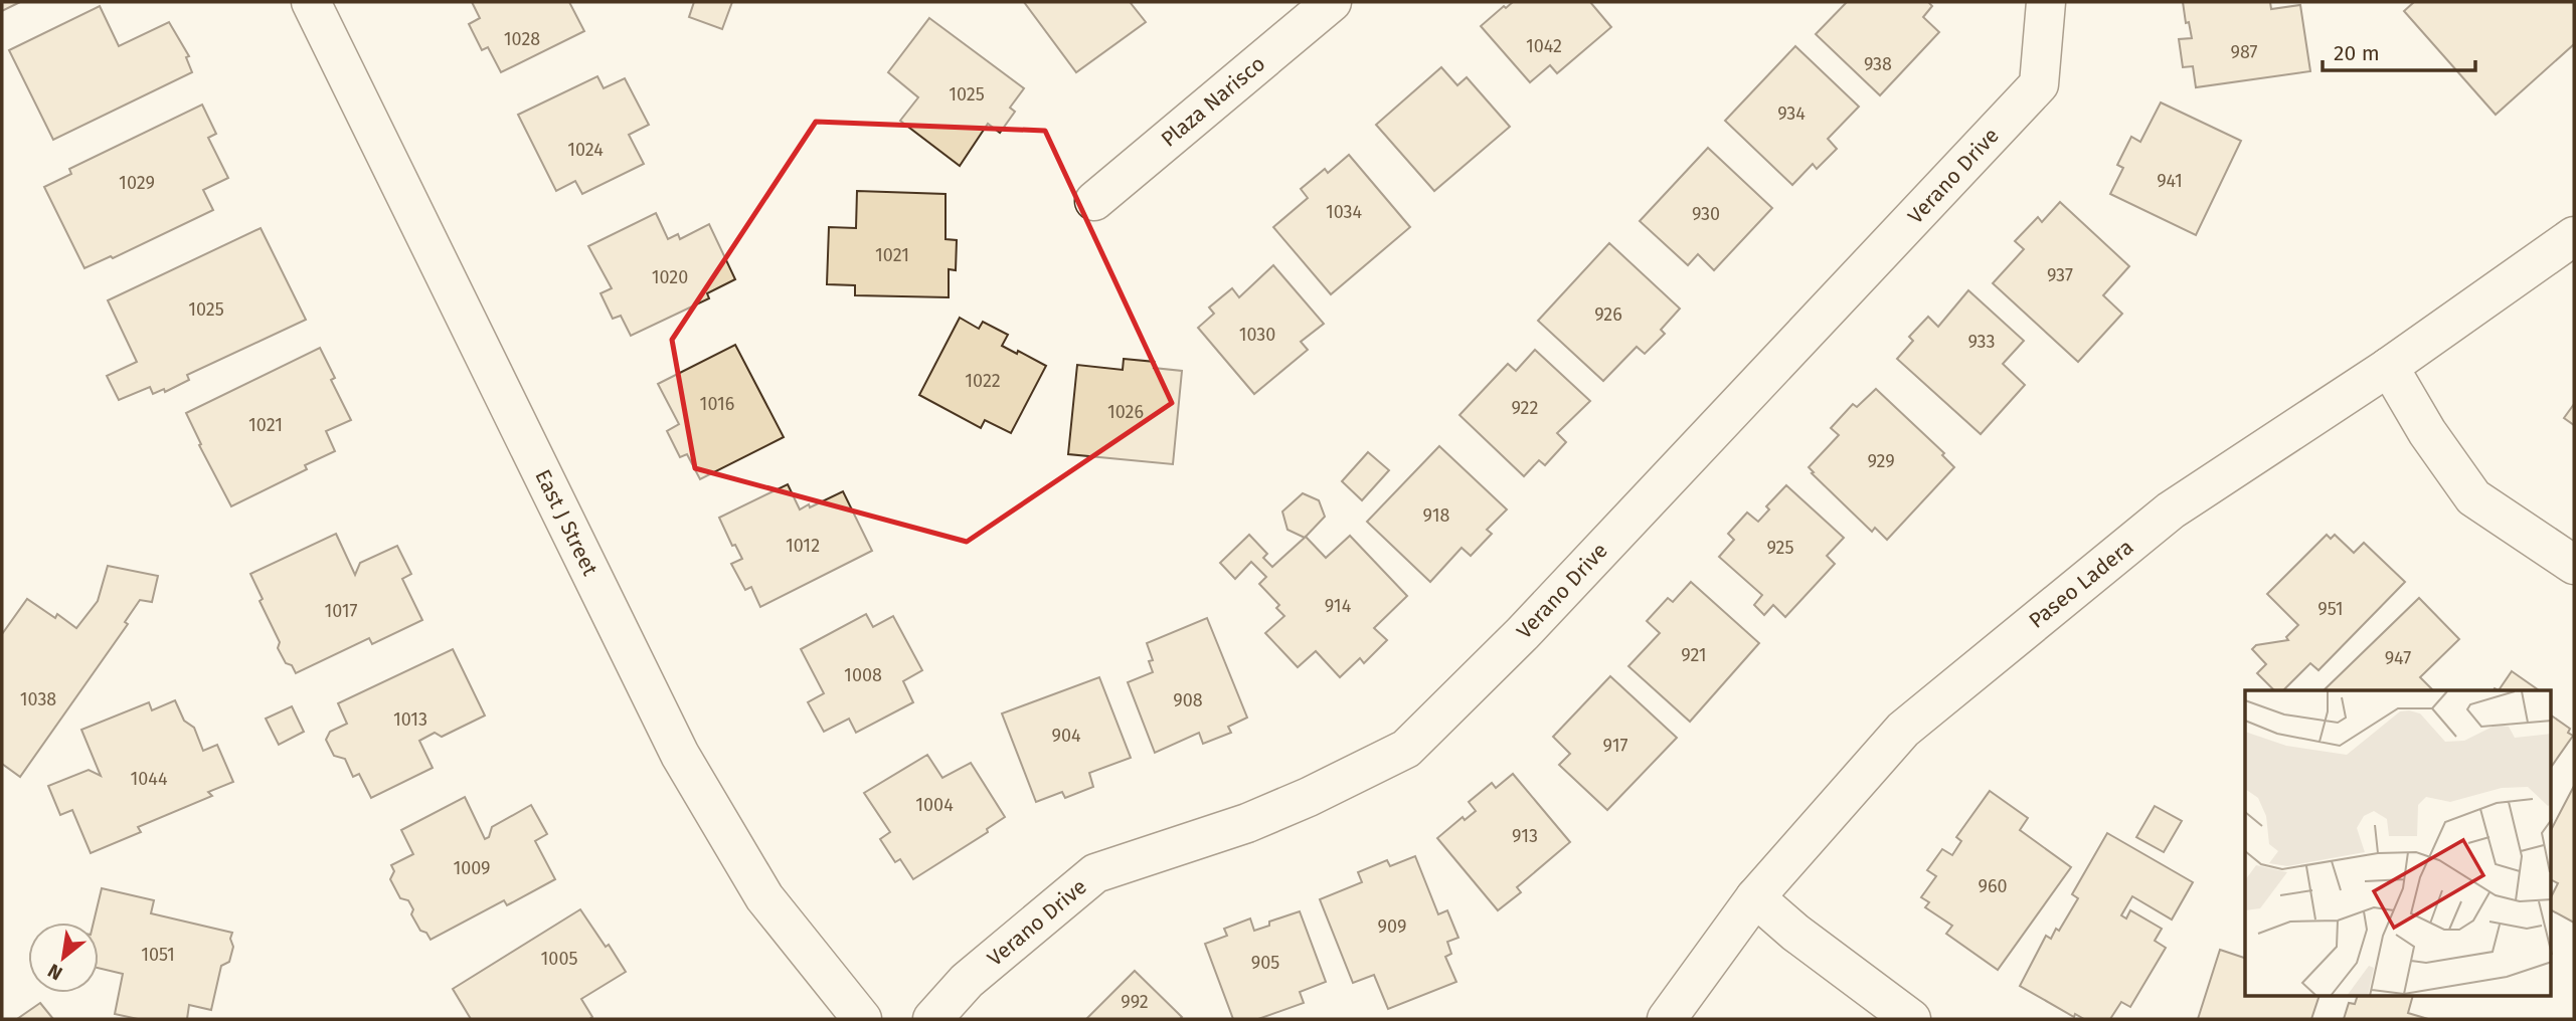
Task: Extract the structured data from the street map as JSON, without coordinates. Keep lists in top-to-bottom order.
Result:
{
  "streets": {
    "street": [
      "Plaza Narisco",
      "Verano Drive",
      "East J Street",
      "Paseo Ladera"
    ]
  },
  "house_numbers": [
    "1028",
    "1042",
    "987",
    "938",
    "1025",
    "934",
    "1024",
    "941",
    "1029",
    "1034",
    "930",
    "1021",
    "937",
    "1020",
    "1025",
    "926",
    "1030",
    "933",
    "1022",
    "1016",
    "922",
    "1026",
    "1021",
    "929",
    "918",
    "1012",
    "925",
    "914",
    "951",
    "1017",
    "921",
    "947",
    "1008",
    "1038",
    "908",
    "1013",
    "904",
    "917",
    "1044",
    "1004",
    "913",
    "1009",
    "960",
    "909",
    "1051",
    "1005",
    "905",
    "992"
  ],
  "scale_bar": "20 m",
  "north": "bottom left"
}
